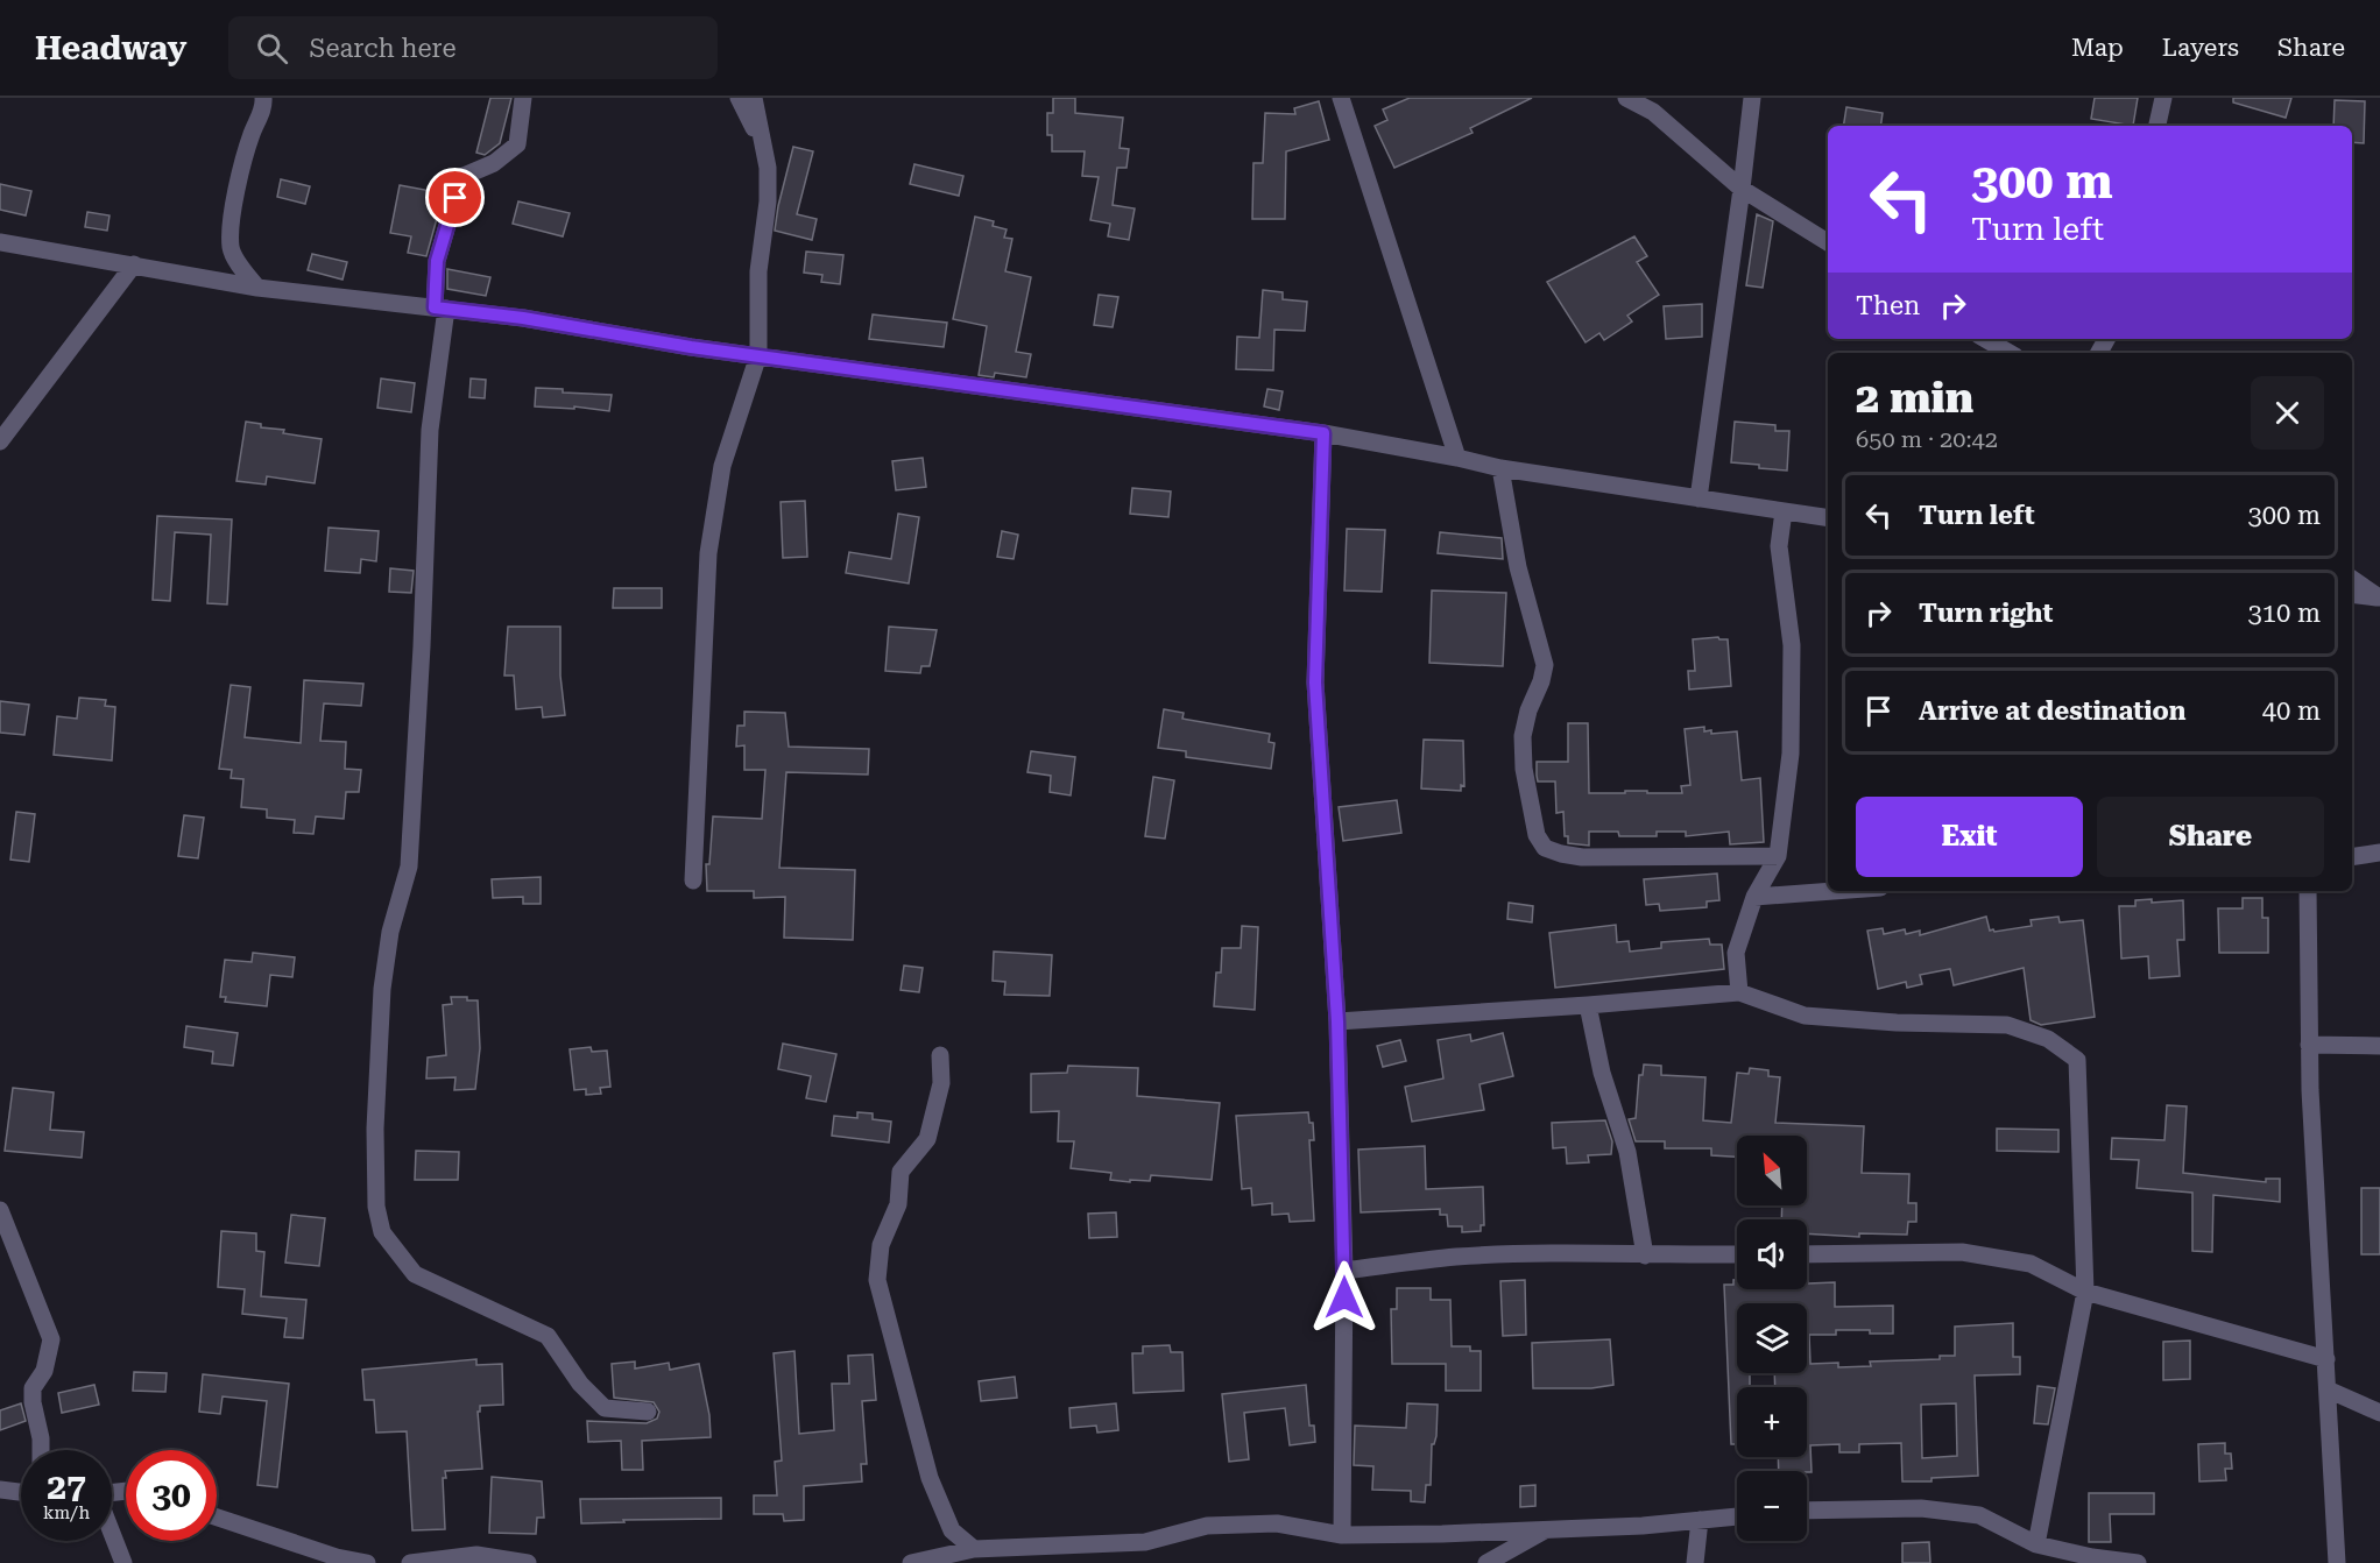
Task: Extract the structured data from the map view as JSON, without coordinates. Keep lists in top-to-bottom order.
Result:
{
  "north": "top left",
  "page": {
    "header": "Headway",
    "search": "Search here",
    "nav": ["Map", "Layers", "Share"],
    "turn": ["300 m", "Turn left"],
    "then": "Then",
    "heading": ["2 min", "650 m · 20:42"],
    "list": [
      {
        "name": "Turn left",
        "value": "300 m"
      },
      {
        "name": "Turn right",
        "value": "310 m"
      },
      {
        "name": "Arrive at destination",
        "value": "40 m"
      }
    ],
    "buttons": ["Exit", "Share"],
    "map_buttons": ["+", "−"],
    "speed": "27 km/h",
    "limit": "30"
  }
}
